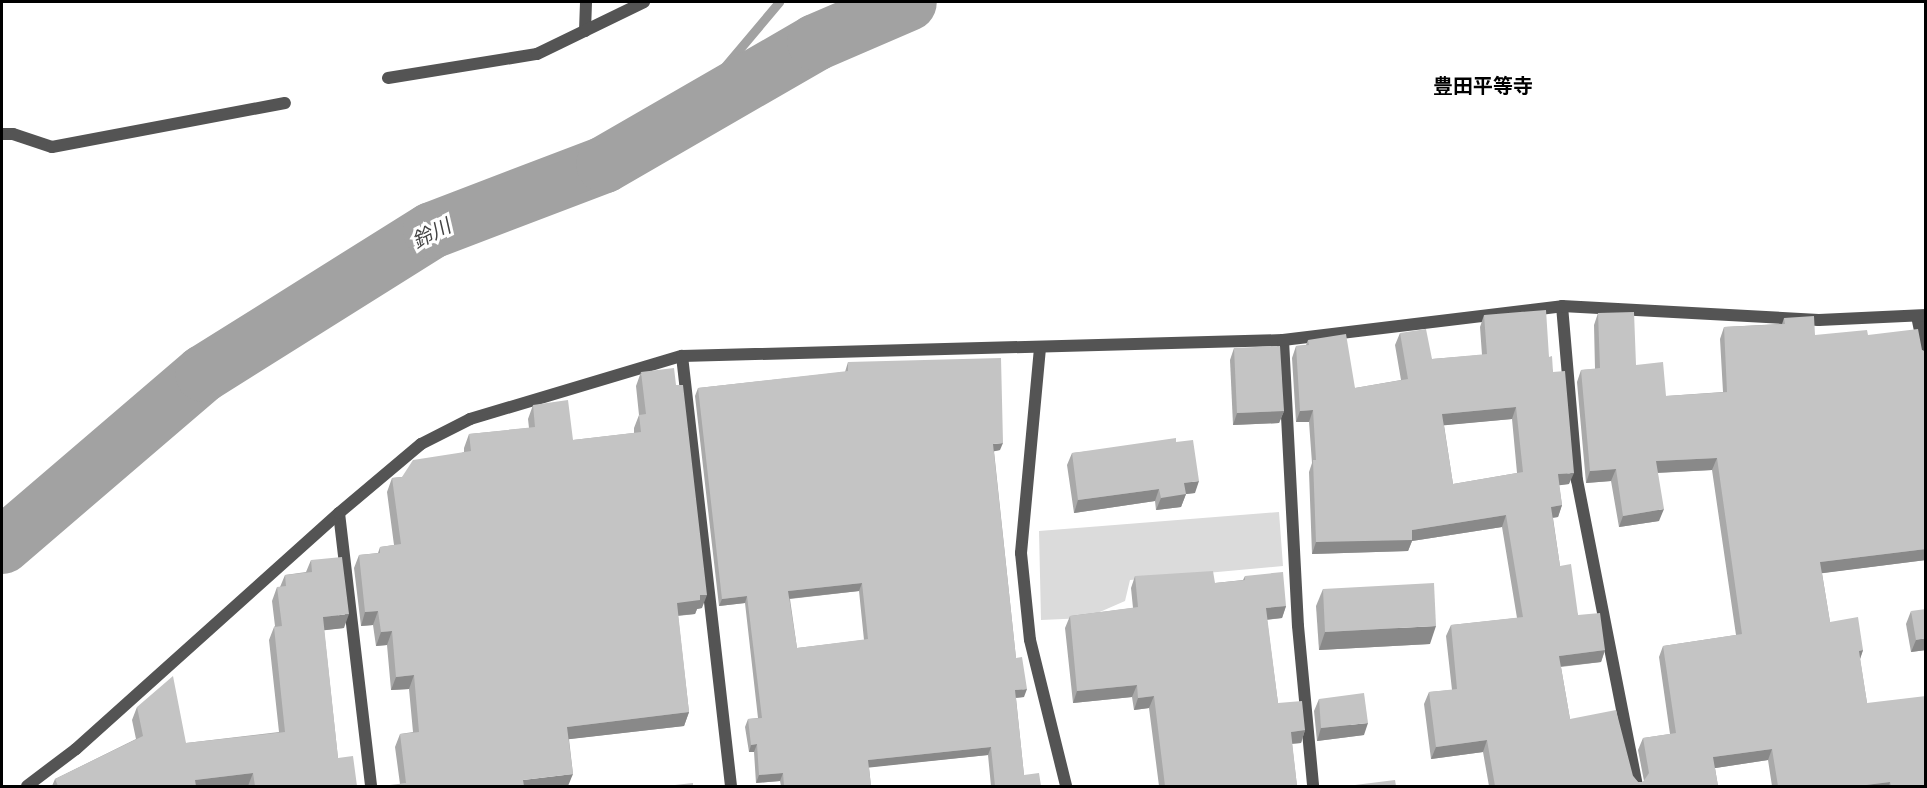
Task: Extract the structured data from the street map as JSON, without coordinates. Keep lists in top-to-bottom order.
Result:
{
  "districts": ["豊田平等寺"],
  "water": ["鈴川"]
}
